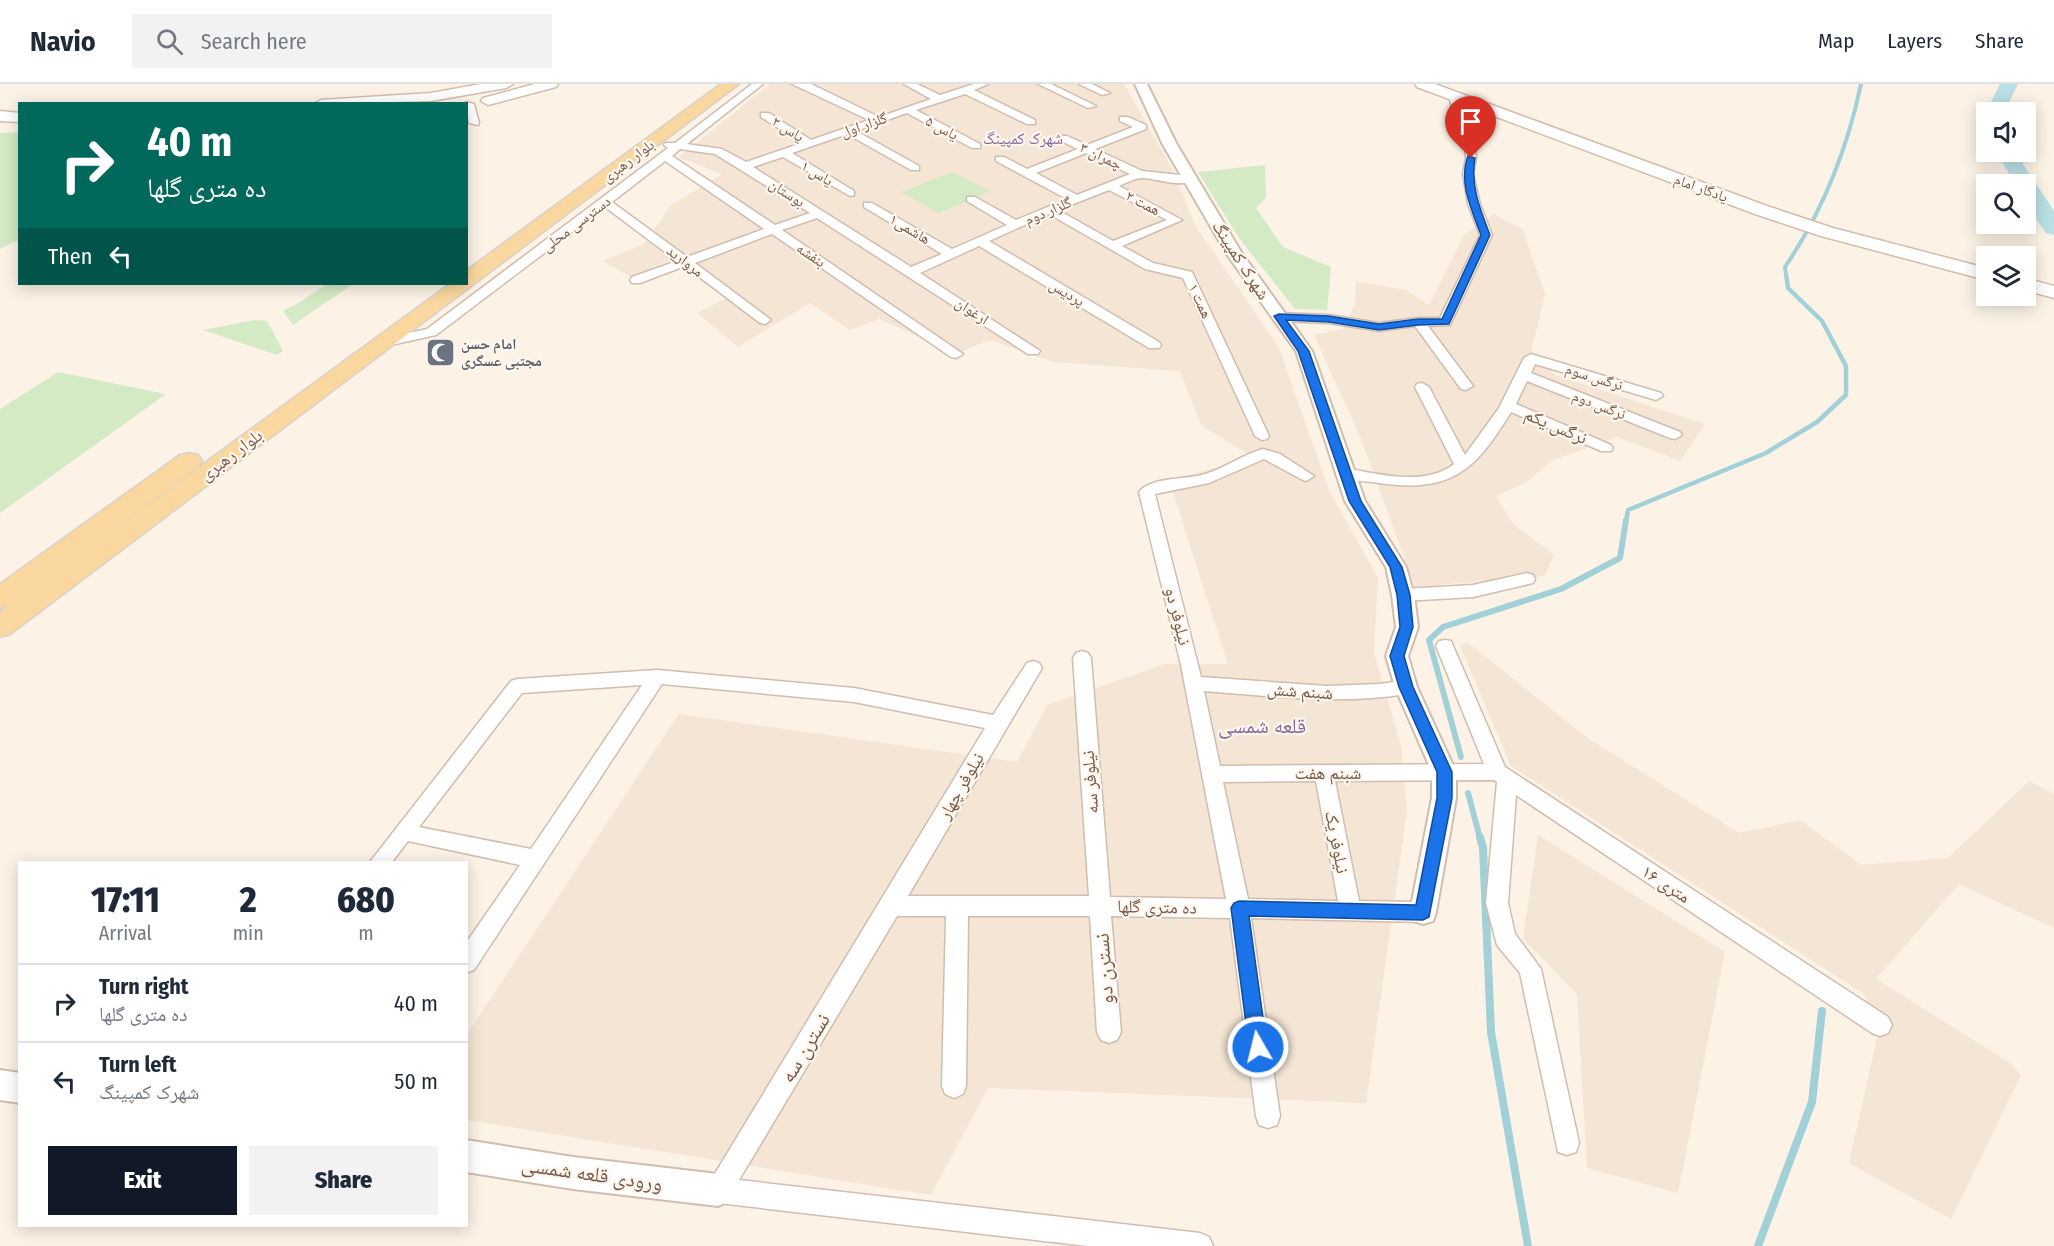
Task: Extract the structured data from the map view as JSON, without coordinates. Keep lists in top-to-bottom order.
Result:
{
  "streets": {
    "main road": ["بلوار رهبری", "یادگار امام"],
    "street": [
      "گلزار اول",
      "یاس ۵",
      "یاس ۲",
      "چمران ۳",
      "یاس ۱",
      "بوستان",
      "همت ۲",
      "گلزار دوم",
      "دسترسی محلی",
      "هاشمی۱",
      "بنفشه",
      "شهرک کمپینگ",
      "مروارید",
      "پردیس",
      "همت ۱",
      "ارغوان",
      "نرگس سوم",
      "نرگس دوم",
      "نرگس یکم",
      "نیلوفر دو",
      "شبنم شش",
      "شبنم هفت",
      "نیلوفر سه",
      "نیلوفر چهار",
      "نیلوفر یک",
      "۱۶ متری",
      "ده متری گلها",
      "نسترن دو",
      "نسترن سه",
      "ورودی قلعه شمسی"
    ]
  },
  "crossings": [
    ["گلزار اول", "یاس ۵"],
    ["گلزار اول", "یاس ۲"],
    ["گلزار اول", "یاس ۱"],
    ["گلزار اول", "بوستان"],
    ["چمران ۳", "گلزار دوم"],
    ["بلوار رهبری", "بوستان"],
    ["بلوار رهبری", "دسترسی محلی"],
    ["بلوار رهبری", "بنفشه"],
    ["بوستان", "گلزار دوم"],
    ["بوستان", "دسترسی محلی"],
    ["بوستان", "بنفشه"],
    ["بوستان", "ارغوان"],
    ["همت ۲", "گلزار دوم"],
    ["همت ۲", "همت ۱"],
    ["گلزار دوم", "هاشمی۱"],
    ["گلزار دوم", "پردیس"],
    ["گلزار دوم", "همت ۱"],
    ["گلزار دوم", "ارغوان"],
    ["دسترسی محلی", "بنفشه"],
    ["دسترسی محلی", "مروارید"],
    ["شهرک کمپینگ", "شبنم شش"],
    ["شهرک کمپینگ", "شبنم هفت"],
    ["شهرک کمپینگ", "ده متری گلها"],
    ["نرگس سوم", "نرگس دوم"],
    ["نیلوفر دو", "شبنم شش"],
    ["نیلوفر دو", "شبنم هفت"],
    ["نیلوفر دو", "ده متری گلها"],
    ["شبنم هفت", "نیلوفر یک"],
    ["نیلوفر سه", "ده متری گلها"],
    ["نیلوفر سه", "نسترن دو"],
    ["نیلوفر چهار", "ده متری گلها"],
    ["نیلوفر چهار", "نسترن سه"],
    ["نیلوفر یک", "ده متری گلها"],
    ["ده متری گلها", "نسترن دو"],
    ["ده متری گلها", "نسترن سه"],
    ["نسترن سه", "ورودی قلعه شمسی"]
  ],
  "districts": ["شهرک کمپینگ", "قلعه شمسی"],
  "places": {
    "mosque": ["امام حسن مجتبی عسگری"]
  },
  "page": {
    "header": "Navio",
    "search": "Search here",
    "nav": ["Map", "Layers", "Share"],
    "turn": ["40 m", "ده متری گلها"],
    "then": "Then",
    "eta": [
      "17:11",
      "Arrival",
      "2",
      "min",
      "680",
      "m"
    ],
    "list": [
      {
        "name": "Turn right",
        "note": "ده متری گلها",
        "value": "40 m"
      },
      {
        "name": "Turn left",
        "note": "شهرک کمپینگ",
        "value": "50 m"
      }
    ],
    "buttons": ["Exit", "Share"]
  }
}
